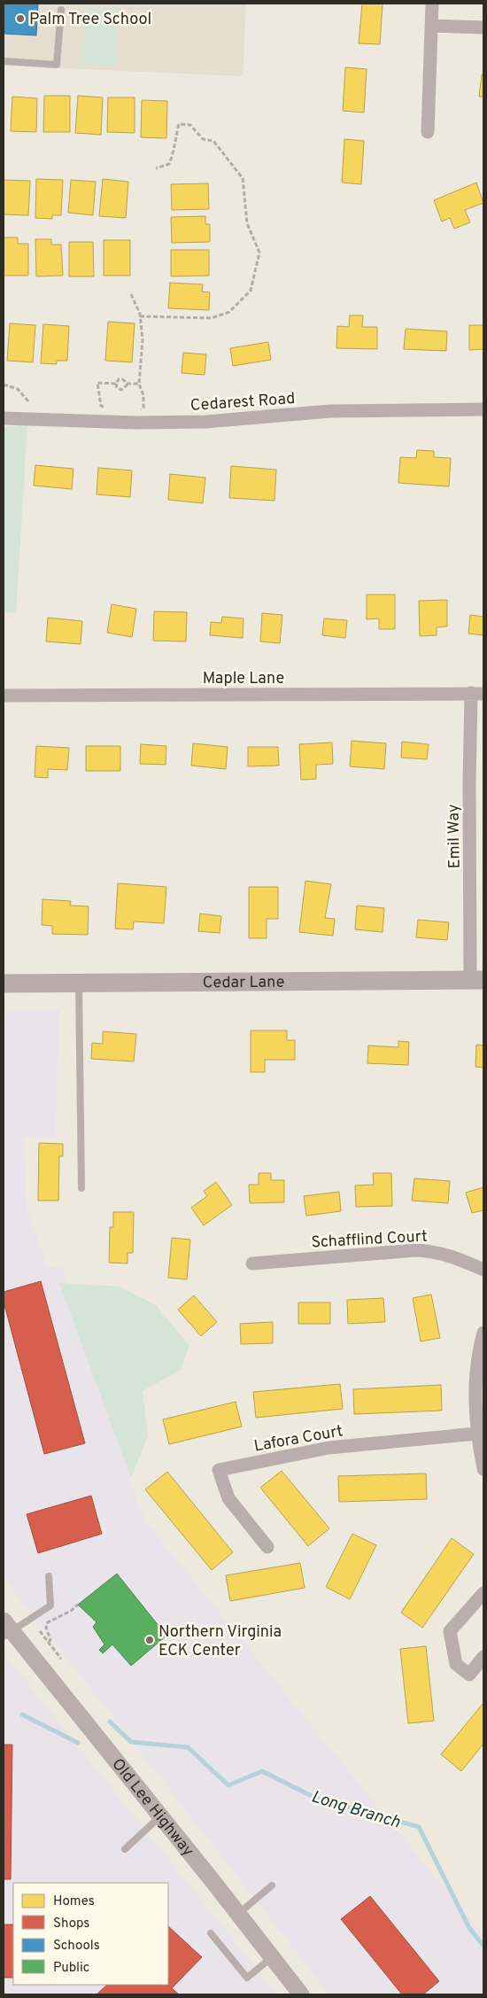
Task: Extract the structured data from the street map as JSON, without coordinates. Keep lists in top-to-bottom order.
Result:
{
  "streets": {
    "main road": ["Cedar Lane"],
    "street": [
      "Cedarest Road",
      "Maple Lane",
      "Emil Way",
      "Schafflind Court",
      "Lafora Court",
      "Old Lee Highway"
    ]
  },
  "crossings": [
    ["Maple Lane", "Emil Way"],
    ["Emil Way", "Cedar Lane"]
  ],
  "water": ["Long Branch"],
  "places": ["Palm Tree School", "Northern Virginia ECK Center"],
  "legend": [
    "Homes",
    "Shops",
    "Schools",
    "Public"
  ]
}
